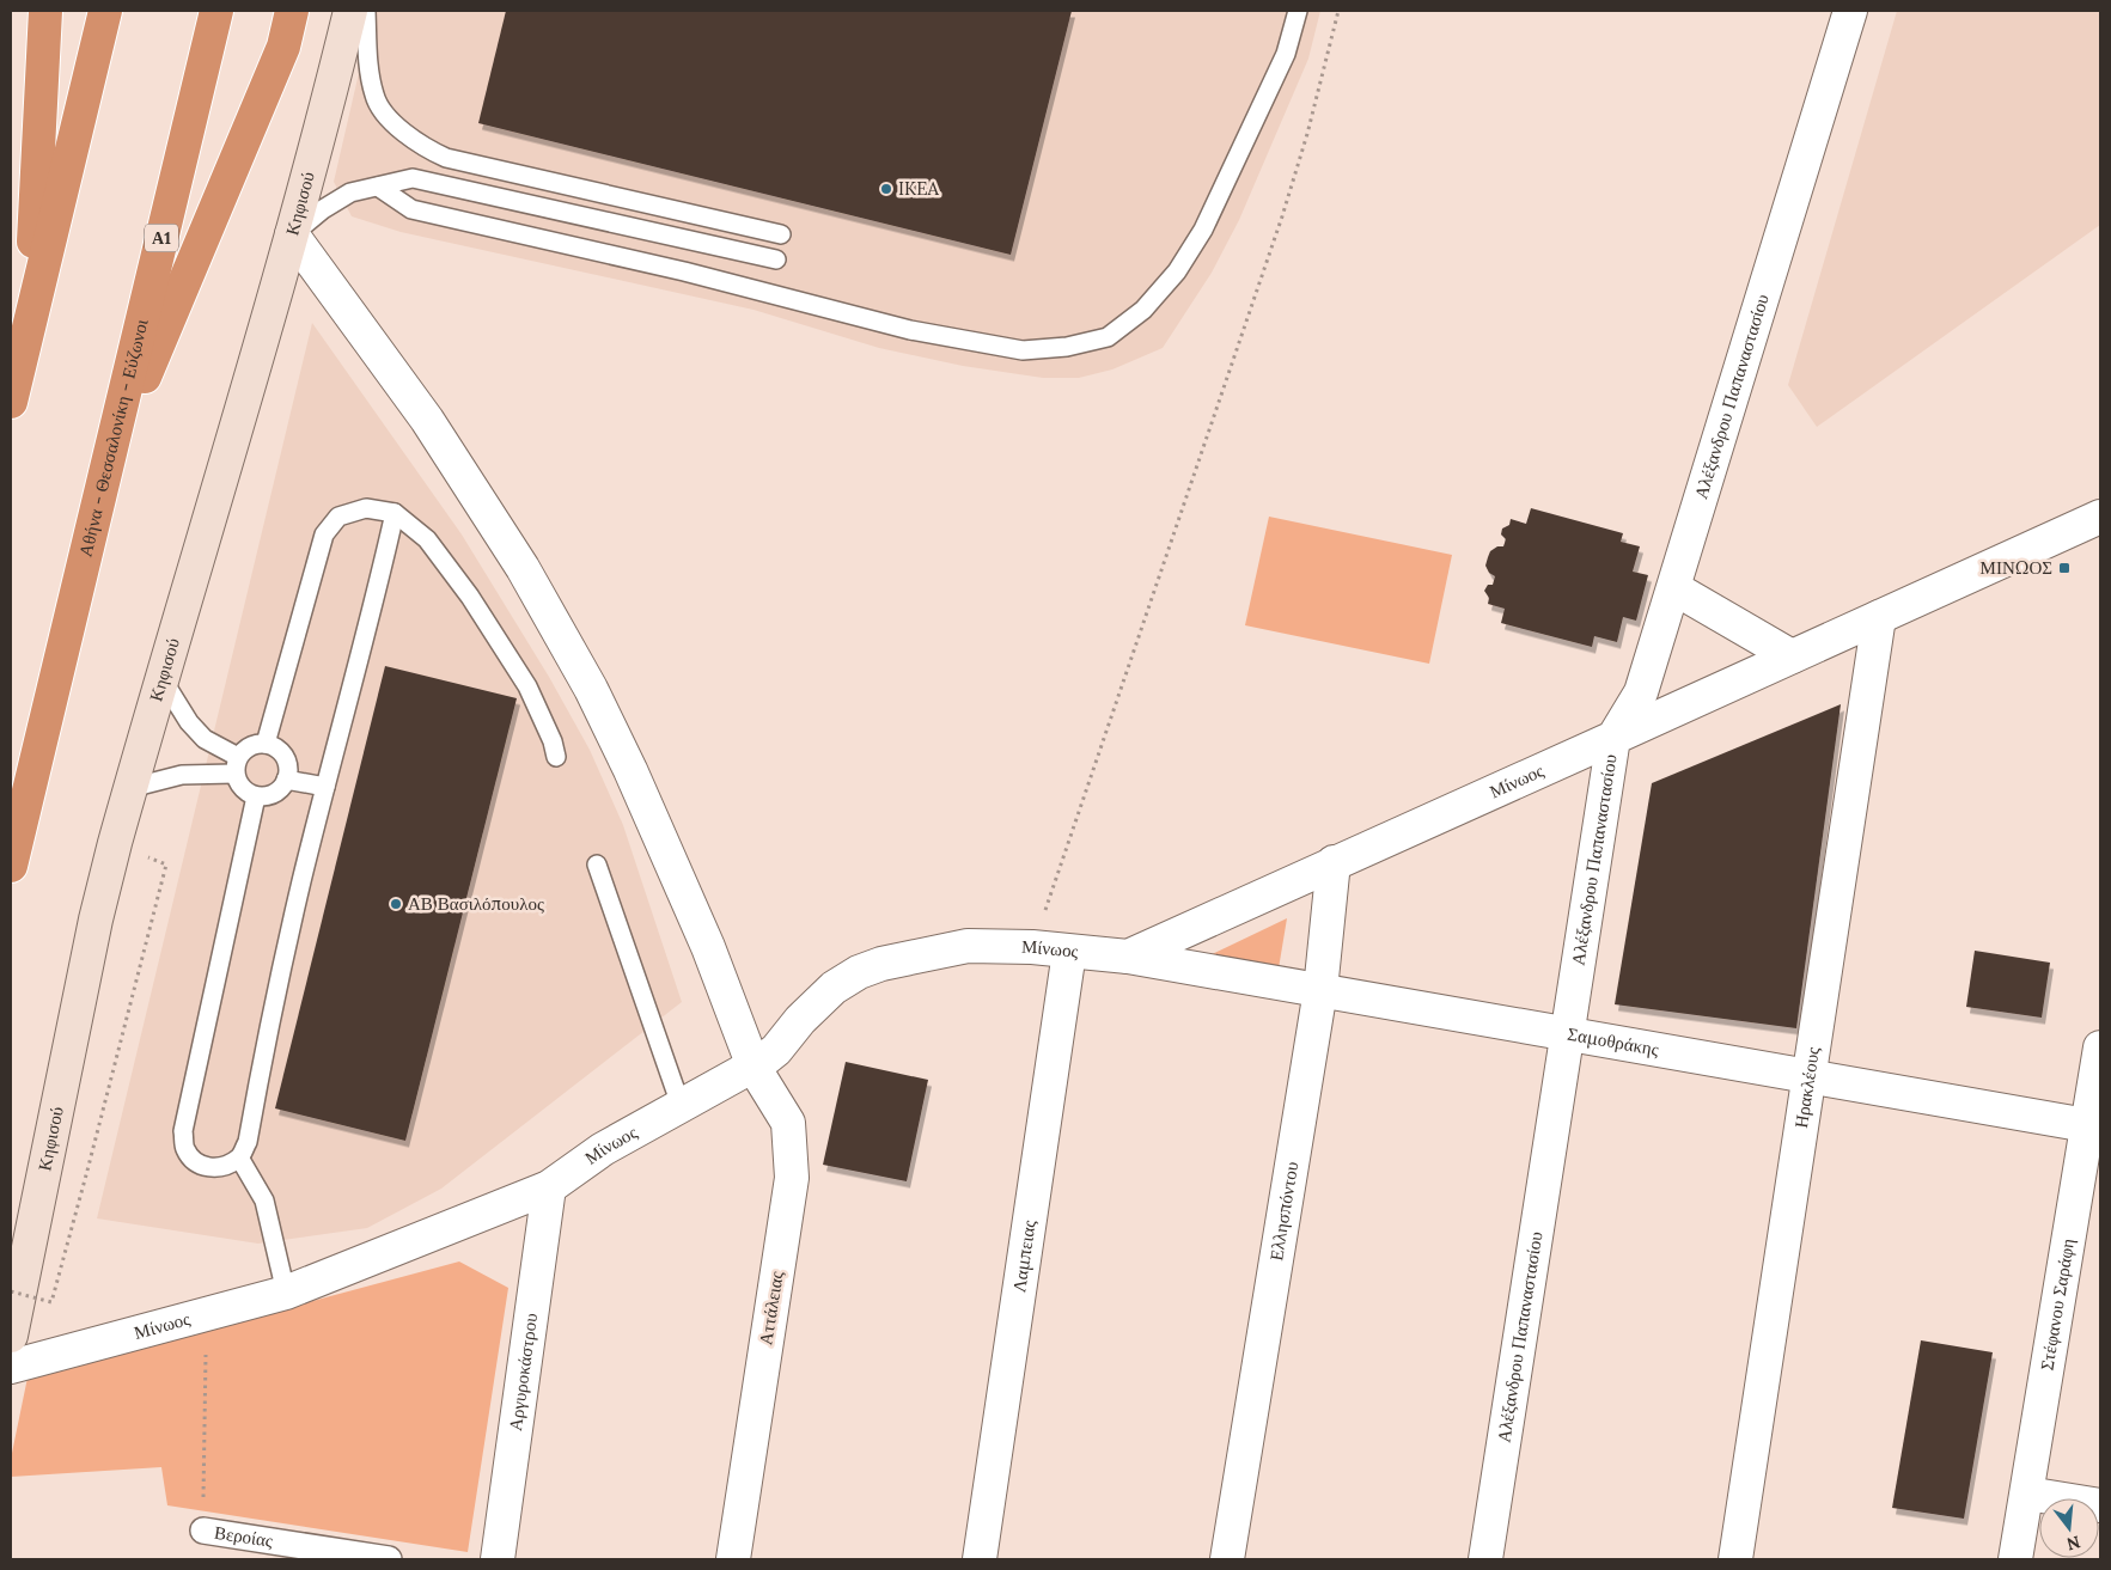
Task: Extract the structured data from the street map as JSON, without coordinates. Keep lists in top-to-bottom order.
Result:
{
  "streets": {
    "highway": ["Α1", "Αθήνα - Θεσσαλονίκη - Εύζωνοι"],
    "main road": ["Κηφισού"],
    "street": [
      "Αλέξανδρου Παπαναστασίου",
      "Μίνωος",
      "Σαμοθράκης",
      "Ηρακλέους",
      "Ελλησπόντου",
      "Λαμπειας",
      "Στέφανου Σαράφη",
      "Αττάλειας",
      "Αργυροκάστρου",
      "Βεροίας"
    ]
  },
  "crossings": [
    ["Κηφισού", "Αττάλειας"],
    ["Αλέξανδρου Παπαναστασίου", "Μίνωος"],
    ["Αλέξανδρου Παπαναστασίου", "Σαμοθράκης"],
    ["Μίνωος", "Σαμοθράκης"],
    ["Μίνωος", "Ηρακλέους"],
    ["Μίνωος", "Ελλησπόντου"],
    ["Μίνωος", "Λαμπειας"],
    ["Μίνωος", "Αττάλειας"],
    ["Μίνωος", "Αργυροκάστρου"],
    ["Σαμοθράκης", "Ηρακλέους"],
    ["Σαμοθράκης", "Ελλησπόντου"],
    ["Σαμοθράκης", "Στέφανου Σαράφη"]
  ],
  "places": {
    "other": ["IKEA", "ΑΒ Βασιλόπουλος"],
    "transit": ["ΜΙΝΩΟΣ"]
  },
  "north": "bottom"
}
